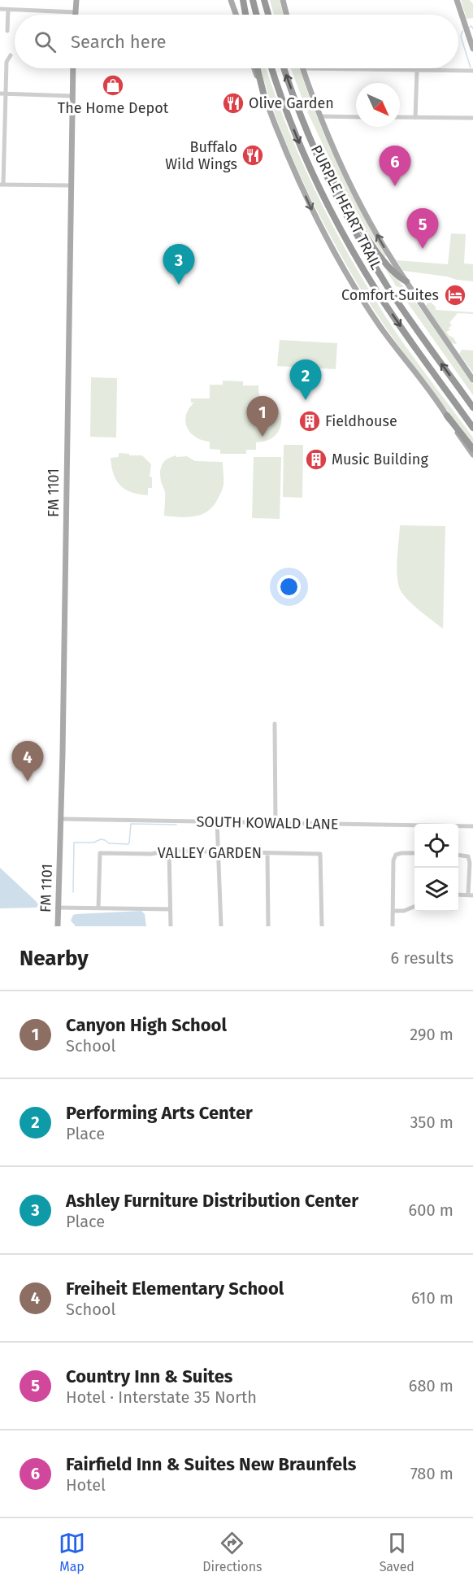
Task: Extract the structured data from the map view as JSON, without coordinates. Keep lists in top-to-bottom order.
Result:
{
  "streets": {
    "highway": ["PURPLE HEART TRAIL"],
    "main road": ["FM 1101"],
    "street": ["SOUTH KOWALD LANE", "VALLEY GARDEN"]
  },
  "crossings": [
    ["FM 1101", "SOUTH KOWALD LANE"]
  ],
  "places": {
    "shop": ["The Home Depot"],
    "restaurant": ["Olive Garden", "Buffalo Wild Wings"],
    "hotel": ["Comfort Suites"],
    "building": ["Fieldhouse", "Music Building"]
  },
  "north": "bottom right",
  "page": {
    "search": "Search here",
    "pins": [
      "6",
      "5",
      "3",
      "2",
      "1",
      "4"
    ],
    "heading": ["Nearby", "6 results"],
    "list": [
      {
        "mark": "1",
        "name": "Canyon High School",
        "note": "School",
        "value": "290 m"
      },
      {
        "mark": "2",
        "name": "Performing Arts Center",
        "note": "Place",
        "value": "350 m"
      },
      {
        "mark": "3",
        "name": "Ashley Furniture Distribution Center",
        "note": "Place",
        "value": "600 m"
      },
      {
        "mark": "4",
        "name": "Freiheit Elementary School",
        "note": "School",
        "value": "610 m"
      },
      {
        "mark": "5",
        "name": "Country Inn & Suites",
        "note": "Hotel · Interstate 35 North",
        "value": "680 m"
      },
      {
        "mark": "6",
        "name": "Fairfield Inn & Suites New Braunfels",
        "note": "Hotel",
        "value": "780 m"
      }
    ],
    "nav": ["Map", "Directions", "Saved"]
  }
}
